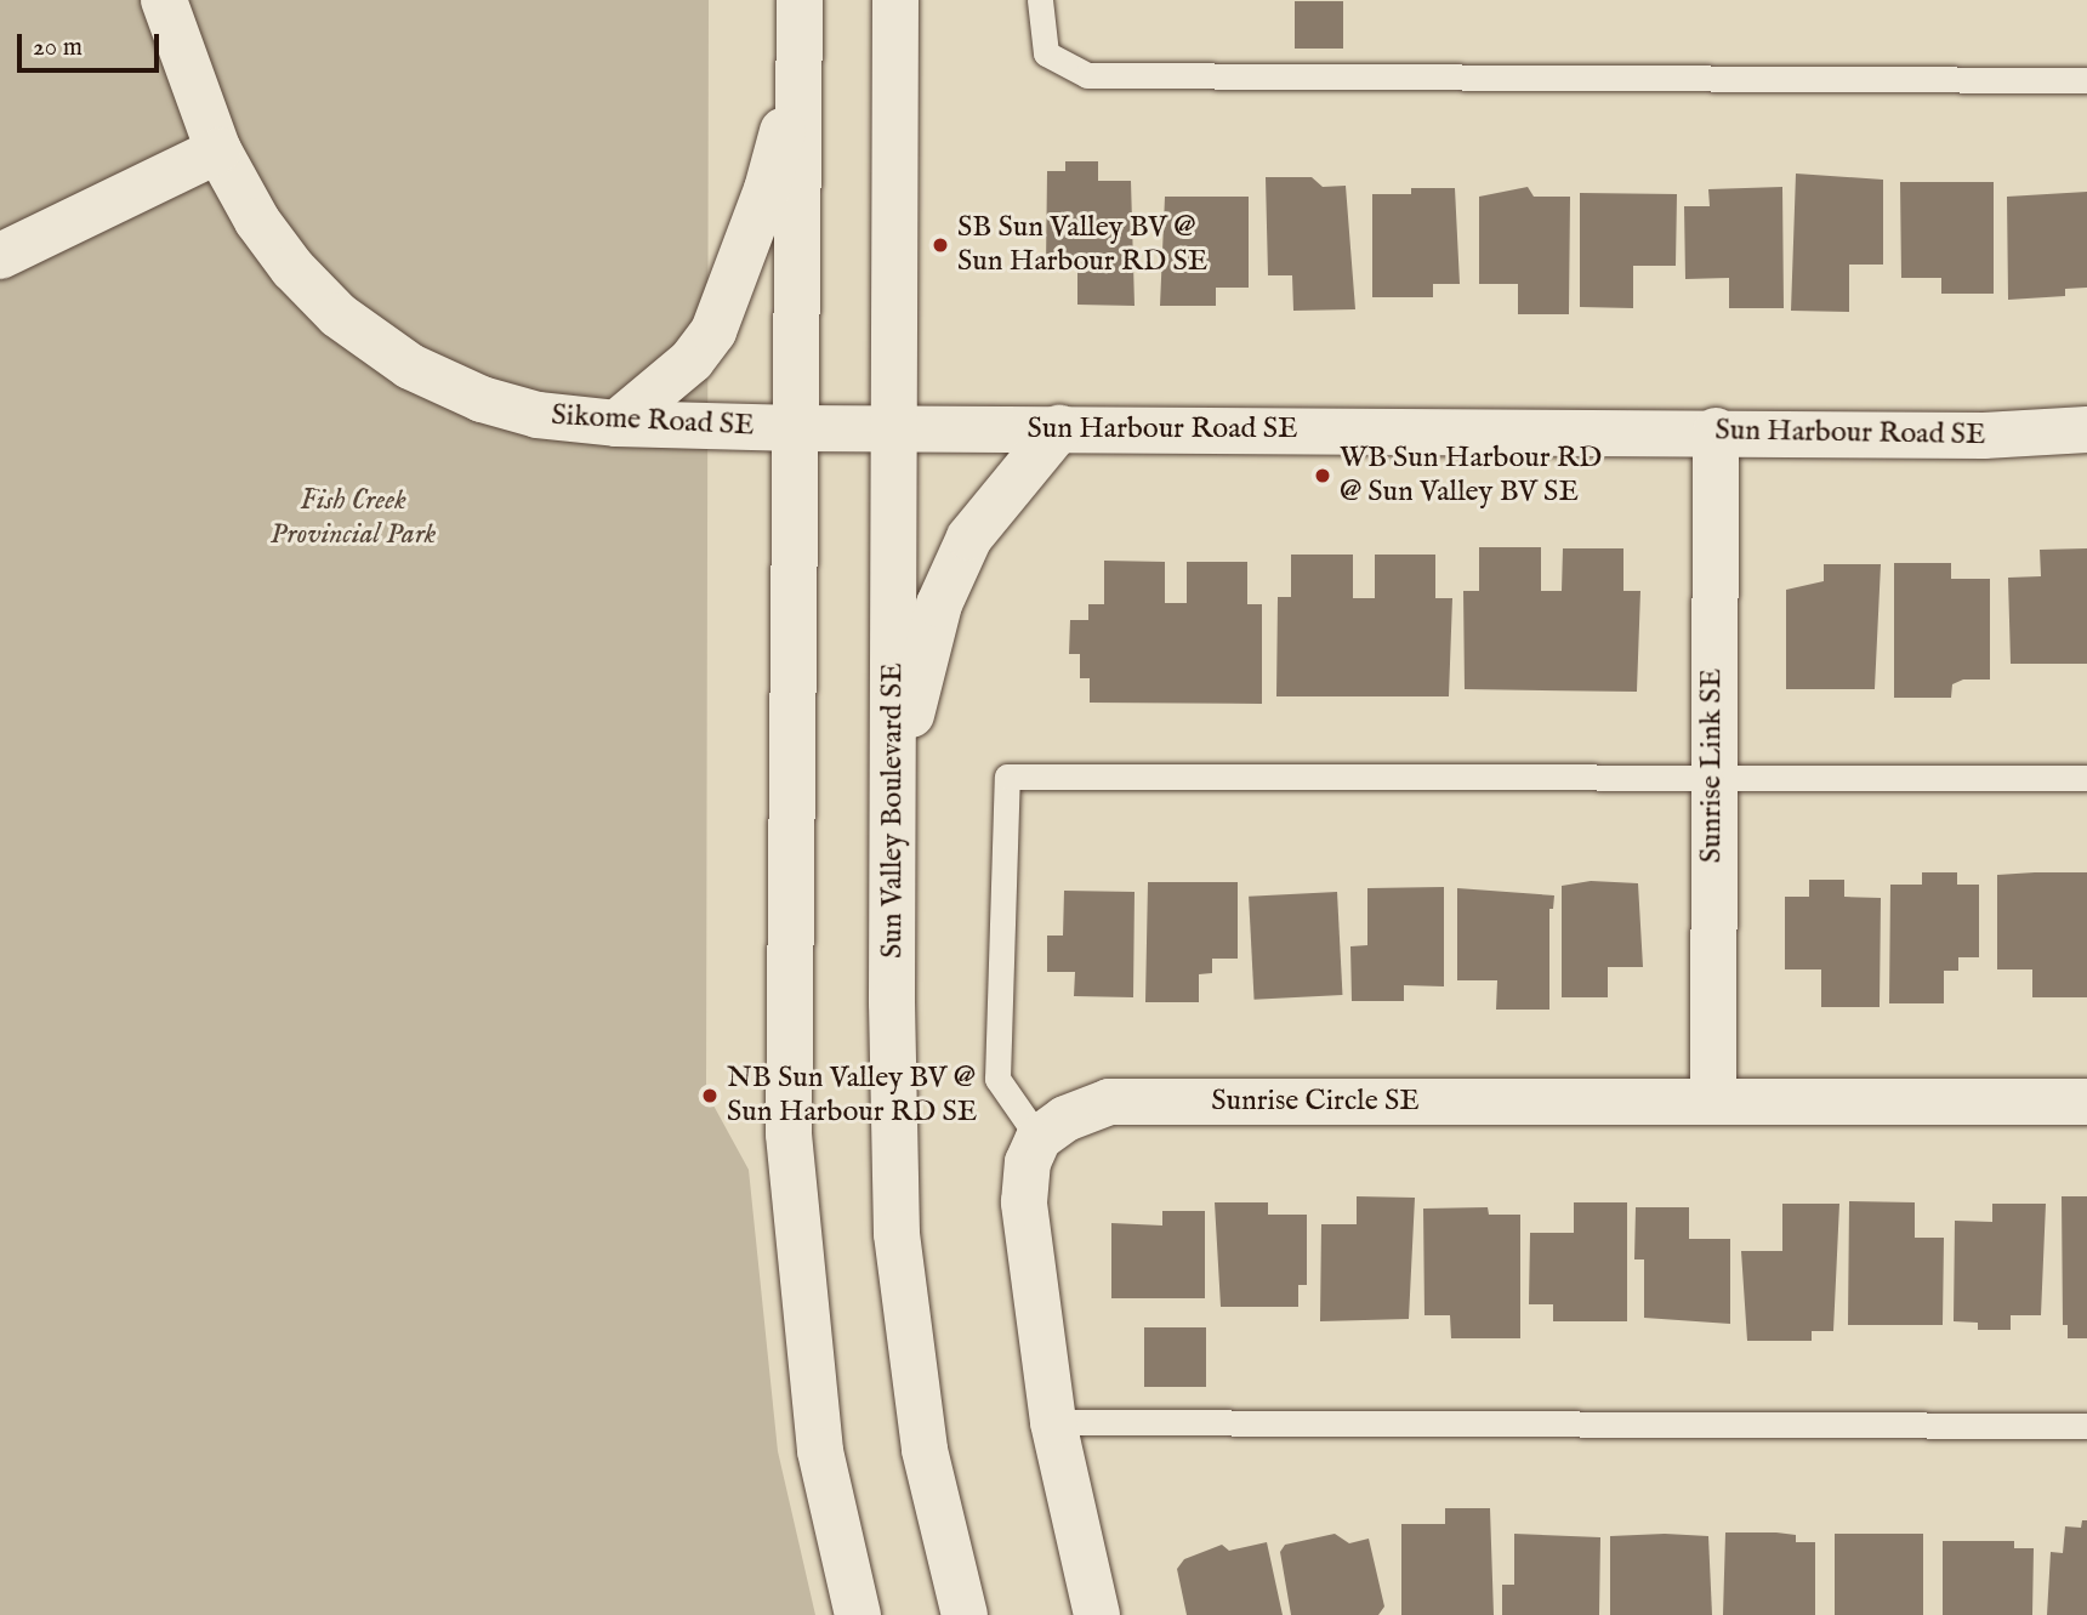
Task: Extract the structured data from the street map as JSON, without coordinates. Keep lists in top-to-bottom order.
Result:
{
  "streets": {
    "street": [
      "Sikome Road SE",
      "Sun Harbour Road SE",
      "Sunrise Link SE",
      "Sun Valley Boulevard SE",
      "Sunrise Circle SE"
    ]
  },
  "crossings": [
    ["Sikome Road SE", "Sun Harbour Road SE"],
    ["Sun Harbour Road SE", "Sunrise Link SE"],
    ["Sun Harbour Road SE", "Sun Valley Boulevard SE"],
    ["Sunrise Link SE", "Sunrise Circle SE"]
  ],
  "parks": ["Fish Creek Provincial Park"],
  "places": ["SB Sun Valley BV @ Sun Harbour RD SE", "WB Sun Harbour RD @ Sun Valley BV SE", "NB Sun Valley BV @ Sun Harbour RD SE"],
  "scale_bar": "20 m"
}
